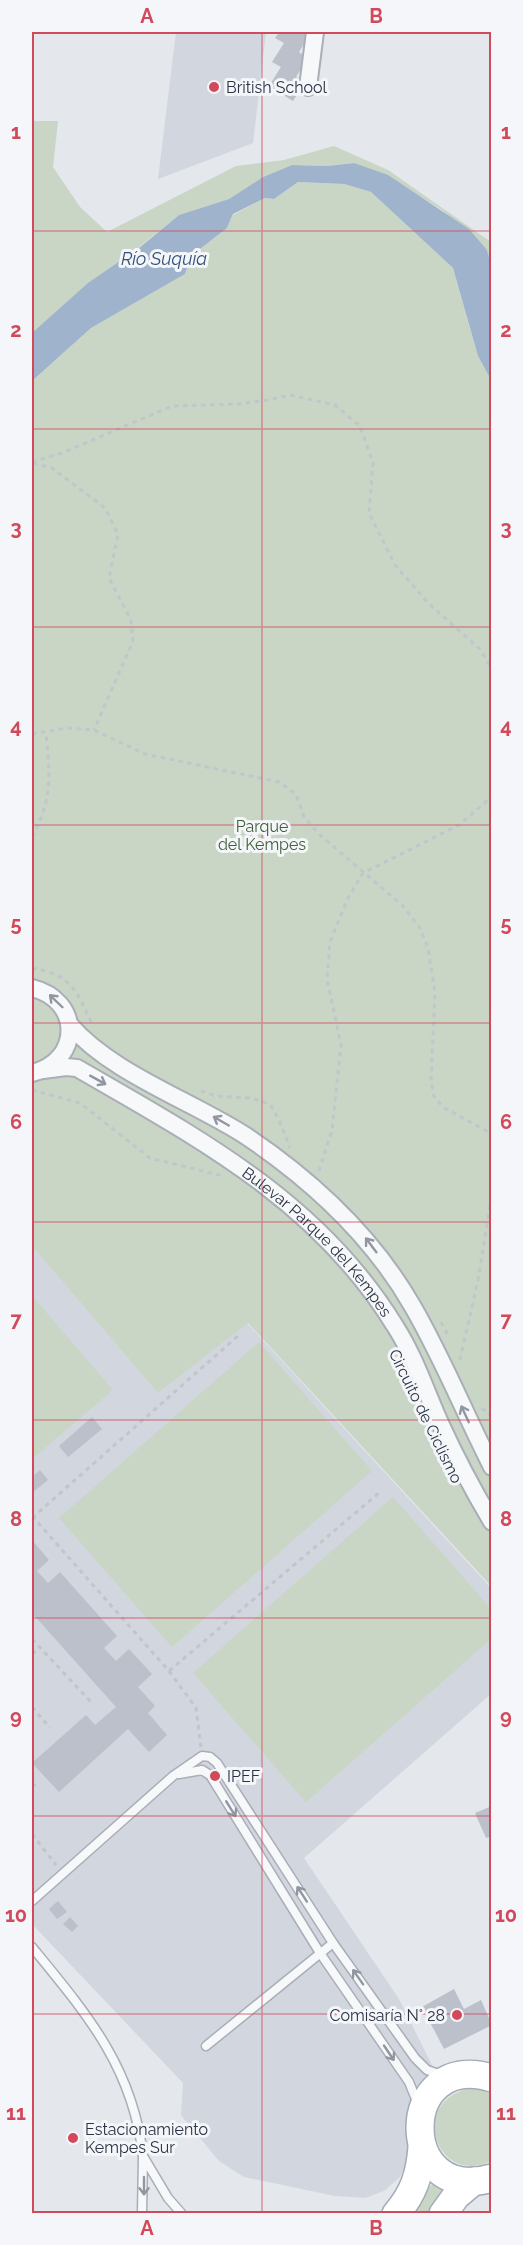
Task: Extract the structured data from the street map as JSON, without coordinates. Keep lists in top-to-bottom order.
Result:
{
  "streets": {
    "street": ["Bulevar Parque del Kempes"]
  },
  "water": ["Río Suquía"],
  "parks": ["Parque del Kempes"],
  "places": [
    "British School",
    "IPEF",
    "Comisaría N° 28",
    "Estacionamiento Kempes Sur"
  ],
  "grid": {
    "columns": ["A", "B"],
    "rows": [
      "1",
      "2",
      "3",
      "4",
      "5",
      "6",
      "7",
      "8",
      "9",
      "10",
      "11"
    ]
  }
}
